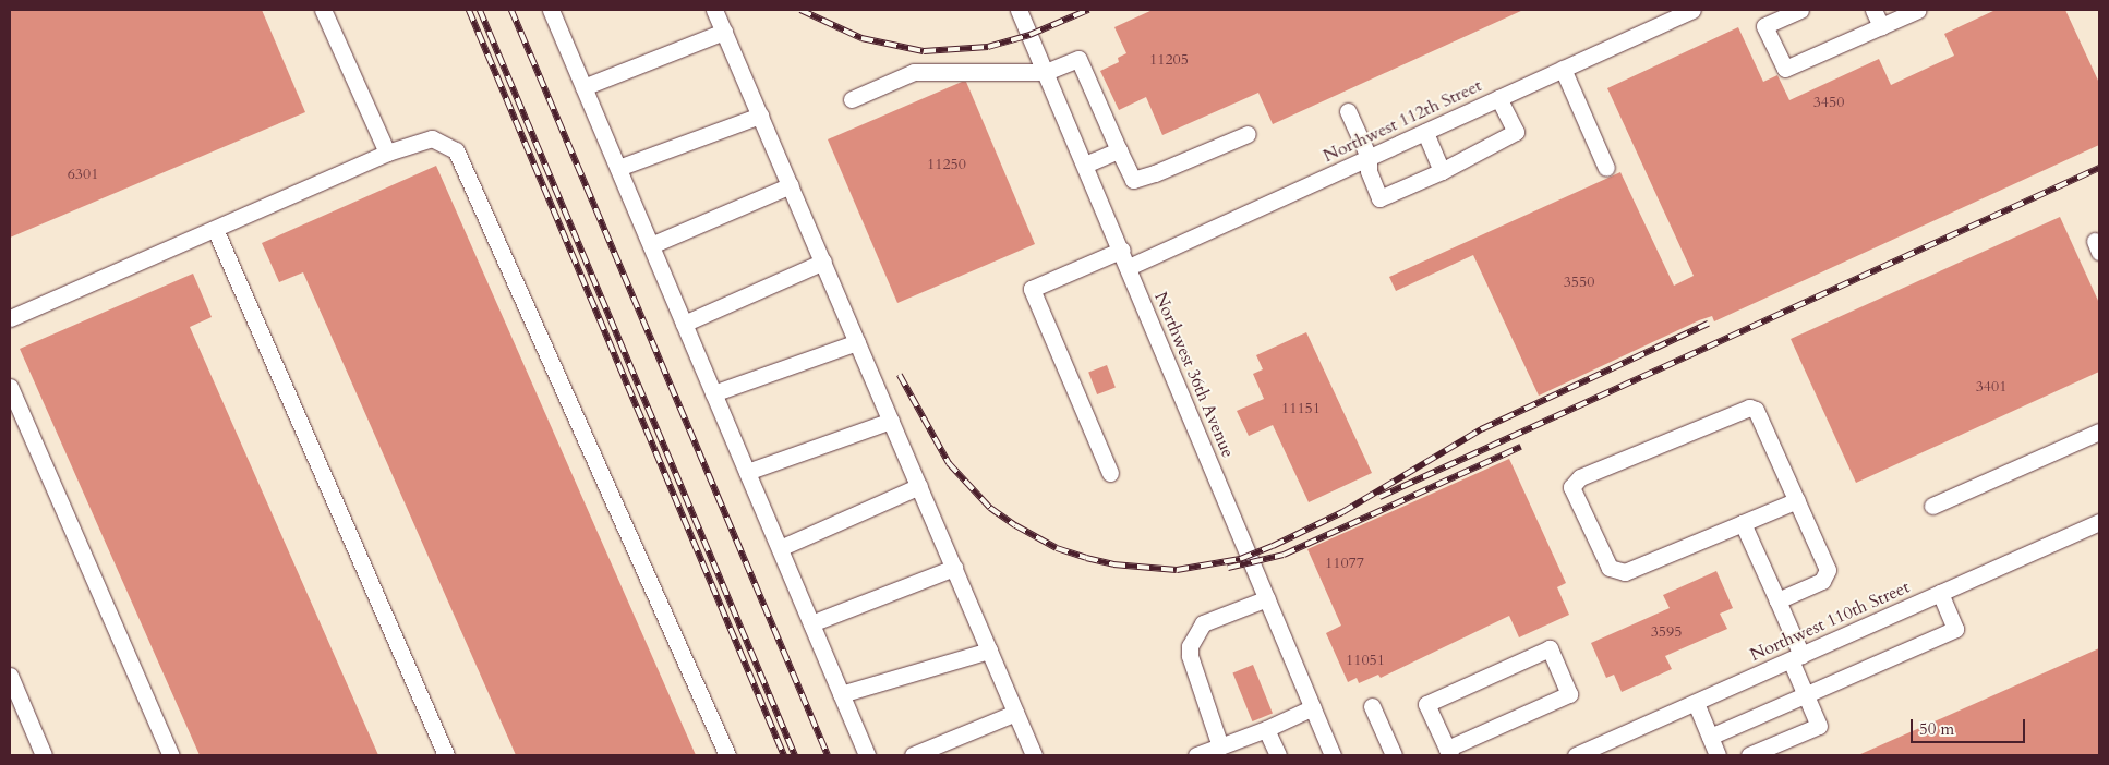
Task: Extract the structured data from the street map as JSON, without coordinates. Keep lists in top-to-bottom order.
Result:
{
  "streets": {
    "street": ["Northwest 112th Street", "Northwest 36th Avenue", "Northwest 110th Street"]
  },
  "crossings": [
    ["Northwest 112th Street", "Northwest 36th Avenue"]
  ],
  "house_numbers": [
    "11205",
    "3450",
    "11250",
    "6301",
    "3550",
    "3401",
    "11151",
    "11077",
    "3595",
    "11051"
  ],
  "scale_bar": "50 m"
}
